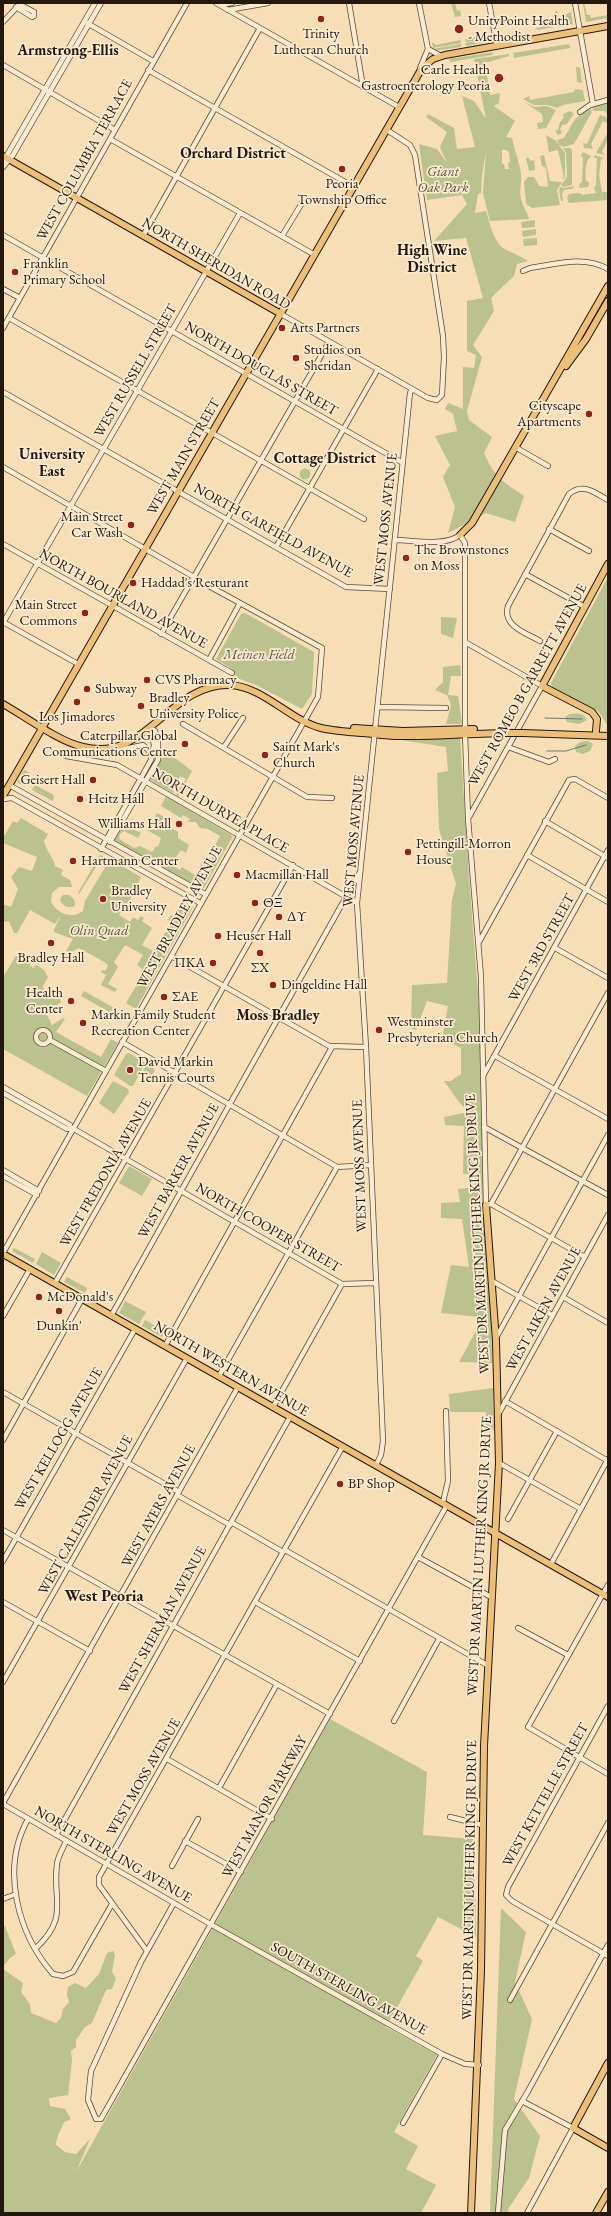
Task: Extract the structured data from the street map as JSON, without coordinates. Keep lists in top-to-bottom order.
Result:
{
  "streets": {
    "main road": [
      "NORTH SHERIDAN ROAD",
      "WEST MAIN STREET",
      "WEST ROMEO B GARRETT AVENUE",
      "WEST DR MARTIN LUTHER KING JR DRIVE",
      "NORTH WESTERN AVENUE"
    ],
    "street": [
      "WEST COLUMBIA TERRACE",
      "NORTH DOUGLAS STREET",
      "WEST RUSSELL STREET",
      "WEST MOSS AVENUE",
      "NORTH GARFIELD AVENUE",
      "NORTH BOURLAND AVENUE",
      "NORTH DURYEA PLACE",
      "WEST BRADLEY AVENUE",
      "WEST 3RD STREET",
      "WEST BARKER AVENUE",
      "WEST FREDONIA AVENUE",
      "NORTH COOPER STREET",
      "WEST AIKEN AVENUE",
      "WEST KELLOGG AVENUE",
      "WEST AYERS AVENUE",
      "WEST CALLENDER AVENUE",
      "WEST SHERMAN AVENUE",
      "WEST KETTELLE STREET",
      "WEST MANOR PARKWAY",
      "NORTH STERLING AVENUE",
      "SOUTH STERLING AVENUE"
    ]
  },
  "crossings": [
    ["WEST COLUMBIA TERRACE", "NORTH SHERIDAN ROAD"],
    ["WEST COLUMBIA TERRACE", "NORTH DOUGLAS STREET"],
    ["NORTH SHERIDAN ROAD", "WEST RUSSELL STREET"],
    ["NORTH SHERIDAN ROAD", "WEST MAIN STREET"],
    ["NORTH SHERIDAN ROAD", "WEST MOSS AVENUE"],
    ["NORTH DOUGLAS STREET", "WEST RUSSELL STREET"],
    ["NORTH DOUGLAS STREET", "WEST MAIN STREET"],
    ["NORTH DOUGLAS STREET", "WEST MOSS AVENUE"],
    ["WEST RUSSELL STREET", "NORTH GARFIELD AVENUE"],
    ["WEST RUSSELL STREET", "NORTH BOURLAND AVENUE"],
    ["WEST MAIN STREET", "NORTH GARFIELD AVENUE"],
    ["WEST MAIN STREET", "NORTH BOURLAND AVENUE"],
    ["WEST MOSS AVENUE", "NORTH GARFIELD AVENUE"],
    ["WEST MOSS AVENUE", "NORTH DURYEA PLACE"],
    ["WEST MOSS AVENUE", "WEST BARKER AVENUE"],
    ["WEST MOSS AVENUE", "NORTH COOPER STREET"],
    ["WEST MOSS AVENUE", "NORTH WESTERN AVENUE"],
    ["WEST MOSS AVENUE", "WEST MANOR PARKWAY"],
    ["WEST MOSS AVENUE", "NORTH STERLING AVENUE"],
    ["WEST ROMEO B GARRETT AVENUE", "WEST DR MARTIN LUTHER KING JR DRIVE"],
    ["NORTH DURYEA PLACE", "WEST BRADLEY AVENUE"],
    ["NORTH DURYEA PLACE", "WEST BARKER AVENUE"],
    ["NORTH DURYEA PLACE", "WEST FREDONIA AVENUE"],
    ["WEST BRADLEY AVENUE", "NORTH COOPER STREET"],
    ["WEST BRADLEY AVENUE", "NORTH WESTERN AVENUE"],
    ["WEST 3RD STREET", "WEST DR MARTIN LUTHER KING JR DRIVE"],
    ["WEST BARKER AVENUE", "NORTH COOPER STREET"],
    ["WEST BARKER AVENUE", "NORTH WESTERN AVENUE"],
    ["WEST FREDONIA AVENUE", "NORTH COOPER STREET"],
    ["WEST FREDONIA AVENUE", "NORTH WESTERN AVENUE"],
    ["WEST DR MARTIN LUTHER KING JR DRIVE", "WEST AIKEN AVENUE"],
    ["WEST DR MARTIN LUTHER KING JR DRIVE", "NORTH WESTERN AVENUE"],
    ["WEST DR MARTIN LUTHER KING JR DRIVE", "SOUTH STERLING AVENUE"],
    ["NORTH WESTERN AVENUE", "WEST KELLOGG AVENUE"],
    ["NORTH WESTERN AVENUE", "WEST AYERS AVENUE"],
    ["NORTH WESTERN AVENUE", "WEST CALLENDER AVENUE"],
    ["NORTH WESTERN AVENUE", "WEST SHERMAN AVENUE"],
    ["NORTH WESTERN AVENUE", "WEST MANOR PARKWAY"],
    ["WEST AYERS AVENUE", "NORTH STERLING AVENUE"],
    ["WEST SHERMAN AVENUE", "NORTH STERLING AVENUE"],
    ["WEST MANOR PARKWAY", "NORTH STERLING AVENUE"],
    ["WEST MANOR PARKWAY", "SOUTH STERLING AVENUE"],
    ["NORTH STERLING AVENUE", "SOUTH STERLING AVENUE"]
  ],
  "districts": [
    "Armstrong-Ellis",
    "Orchard District",
    "High Wine District",
    "University East",
    "Cottage District",
    "Moss Bradley",
    "West Peoria"
  ],
  "parks": ["Giant Oak Park", "Meinen Field", "Olin Quad"],
  "places": [
    "Trinity Lutheran Church",
    "UnityPoint Health - Methodist",
    "Carle Health Gastroenterology Peoria",
    "Peoria Township Office",
    "Franklin Primary School",
    "Arts Partners",
    "Studios on Sheridan",
    "Cityscape Apartments",
    "Main Street Car Wash",
    "The Brownstones on Moss",
    "Haddad's Resturant",
    "Main Street Commons",
    "CVS Pharmacy",
    "Subway",
    "Los Jimadores",
    "Bradley University Police",
    "Caterpillar Global Communications Center",
    "Saint Mark's Church",
    "Geisert Hall",
    "Heitz Hall",
    "Williams Hall",
    "Pettingill-Morron House",
    "Hartmann Center",
    "Macmillan Hall",
    "Bradley University",
    "ΘΞ",
    "ΔΥ",
    "Heuser Hall",
    "Bradley Hall",
    "ΣΧ",
    "ΠΚΑ",
    "Dingeldine Hall",
    "ΣΑΕ",
    "Health Center",
    "Markin Family Student Recreation Center",
    "Westminster Presbyterian Church",
    "David Markin Tennis Courts",
    "McDonald's",
    "Dunkin'",
    "BP Shop"
  ]
}
